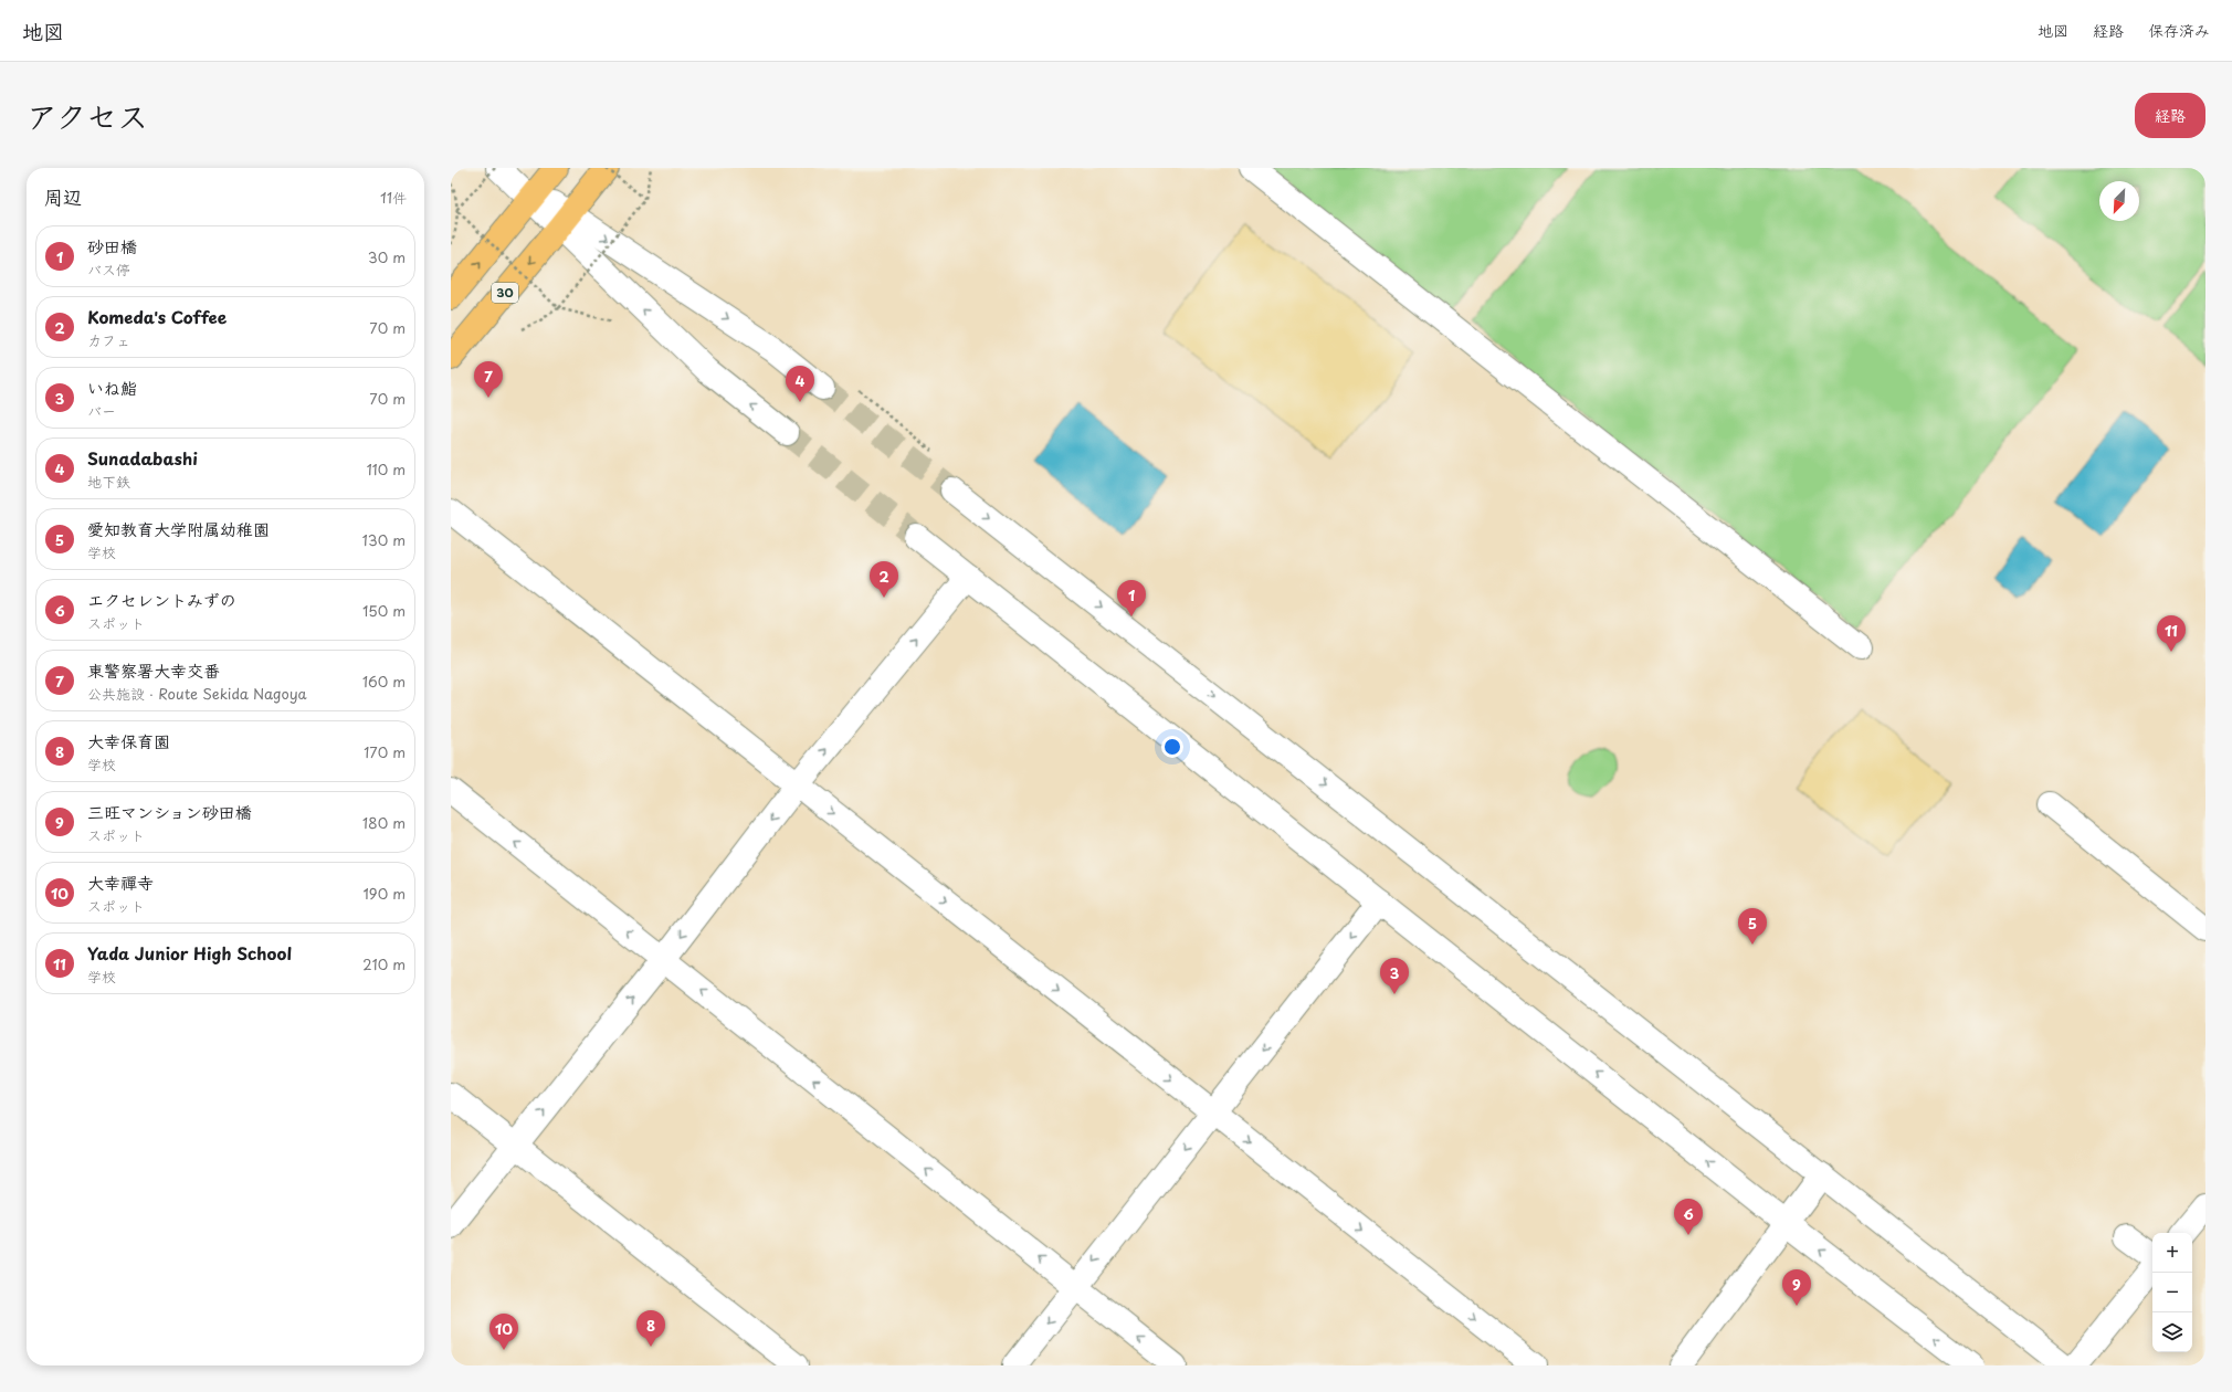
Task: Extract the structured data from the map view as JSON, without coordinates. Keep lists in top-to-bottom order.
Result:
{
  "streets": {
    "main road": ["30"]
  },
  "north": "bottom left",
  "page": {
    "header": "地図",
    "nav": ["地図", "経路", "保存済み"],
    "title": "アクセス",
    "buttons": "経路",
    "heading": ["周辺", "11件"],
    "list": [
      {
        "mark": "1",
        "name": "砂田橋",
        "note": "バス停",
        "value": "30 m"
      },
      {
        "mark": "2",
        "name": "Komeda's Coffee",
        "note": "カフェ",
        "value": "70 m"
      },
      {
        "mark": "3",
        "name": "いね鮨",
        "note": "バー",
        "value": "70 m"
      },
      {
        "mark": "4",
        "name": "Sunadabashi",
        "note": "地下鉄",
        "value": "110 m"
      },
      {
        "mark": "5",
        "name": "愛知教育大学附属幼稚園",
        "note": "学校",
        "value": "130 m"
      },
      {
        "mark": "6",
        "name": "エクセレントみずの",
        "note": "スポット",
        "value": "150 m"
      },
      {
        "mark": "7",
        "name": "東警察署大幸交番",
        "note": "公共施設 · Route Sekida Nagoya",
        "value": "160 m"
      },
      {
        "mark": "8",
        "name": "大幸保育園",
        "note": "学校",
        "value": "170 m"
      },
      {
        "mark": "9",
        "name": "三旺マンション砂田橋",
        "note": "スポット",
        "value": "180 m"
      },
      {
        "mark": "10",
        "name": "大幸禪寺",
        "note": "スポット",
        "value": "190 m"
      },
      {
        "mark": "11",
        "name": "Yada Junior High School",
        "note": "学校",
        "value": "210 m"
      }
    ],
    "pins": [
      "7",
      "4",
      "2",
      "1",
      "11",
      "5",
      "3",
      "6",
      "9",
      "8",
      "10"
    ],
    "map_buttons": ["+", "−"]
  }
}
